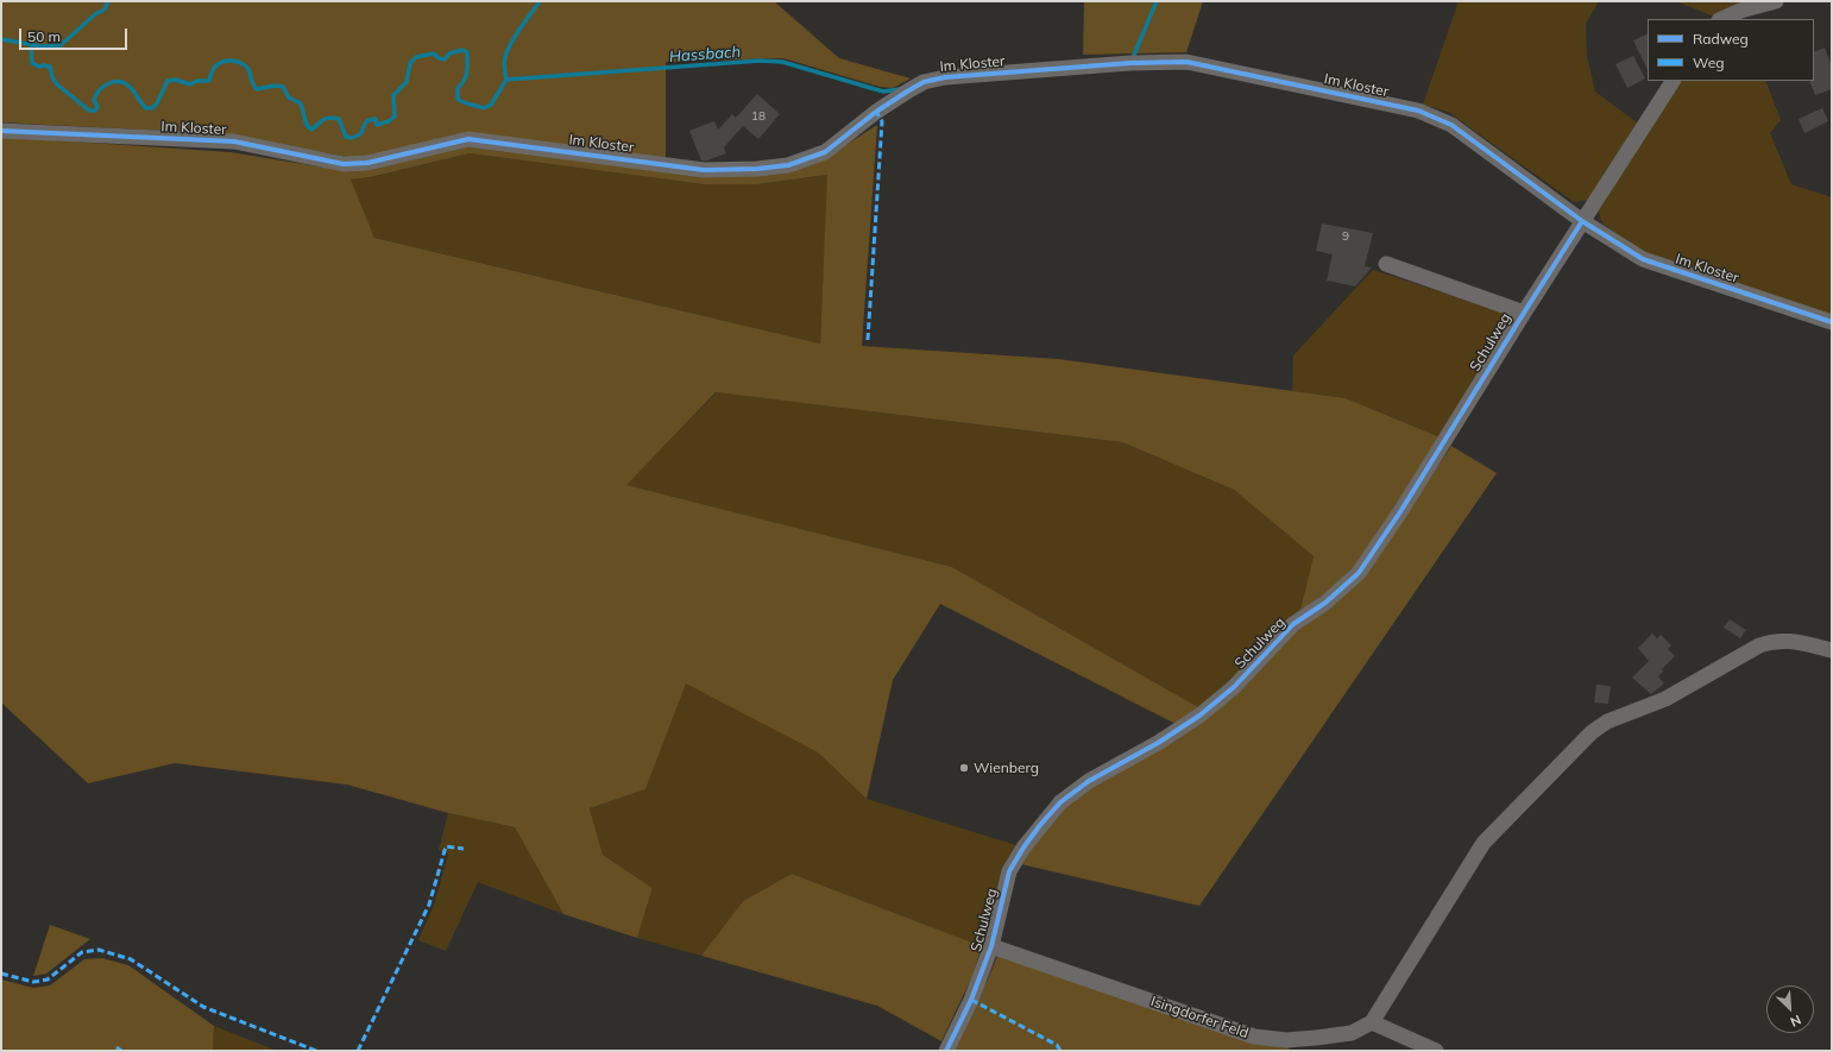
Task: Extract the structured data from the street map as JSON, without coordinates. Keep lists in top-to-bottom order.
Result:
{
  "streets": {
    "street": ["Im Kloster", "Schulweg", "Isingdorfer Feld"]
  },
  "crossings": [
    ["Im Kloster", "Schulweg"],
    ["Schulweg", "Isingdorfer Feld"]
  ],
  "water": ["Hassbach"],
  "places": ["Wienberg"],
  "house_numbers": ["18", "9"],
  "legend": ["Radweg", "Weg"],
  "scale_bar": "50 m",
  "north": "bottom right"
}
